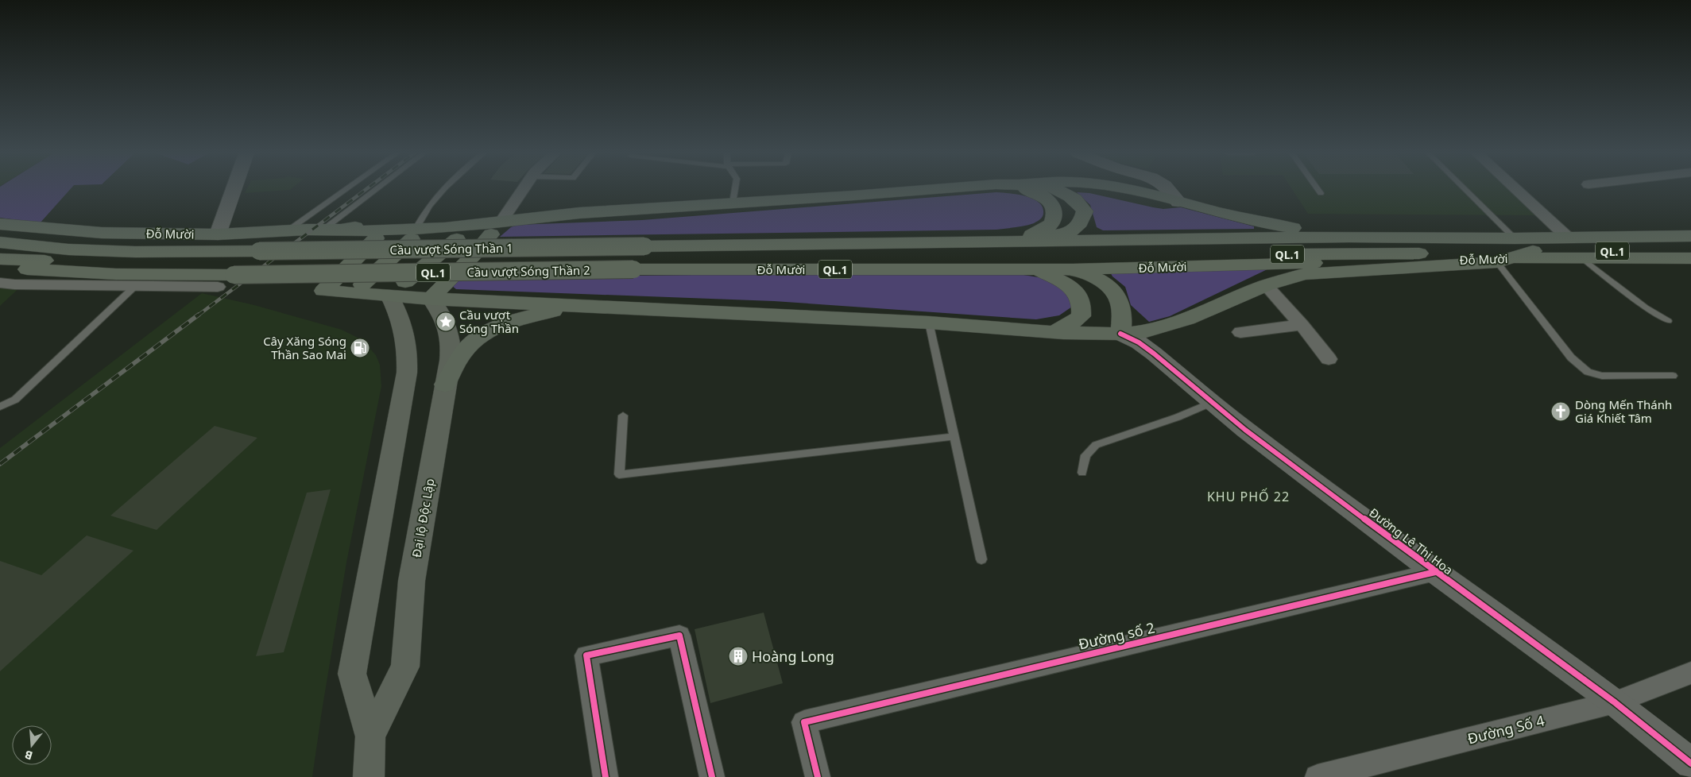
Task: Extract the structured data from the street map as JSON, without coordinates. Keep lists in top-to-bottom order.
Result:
{
  "streets": {
    "highway": [
      "Đỗ Mười",
      "Cầu vượt Sóng Thần 1",
      "QL.1",
      "Cầu vượt Sóng Thần 2"
    ],
    "main road": ["Đại lộ Độc Lập"],
    "street": ["Đường Lê Thị Hoa", "Đường số 2", "Đường Số 4"]
  },
  "crossings": [
    ["Đỗ Mười", "Cầu vượt Sóng Thần 1"],
    ["Đỗ Mười", "Cầu vượt Sóng Thần 2"],
    ["Cầu vượt Sóng Thần 1", "Cầu vượt Sóng Thần 2"],
    ["QL.1", "Cầu vượt Sóng Thần 2"],
    ["Đường Lê Thị Hoa", "Đường số 2"],
    ["Đường Lê Thị Hoa", "Đường Số 4"]
  ],
  "districts": ["KHU PHỐ 22"],
  "places": {
    "place": ["Cầu vượt Sóng Thần"],
    "fuel station": ["Cây Xăng Sóng Thần Sao Mai"],
    "church": ["Dòng Mến Thánh Giá Khiết Tâm"],
    "building": ["Hoàng Long"]
  },
  "north": "bottom"
}
